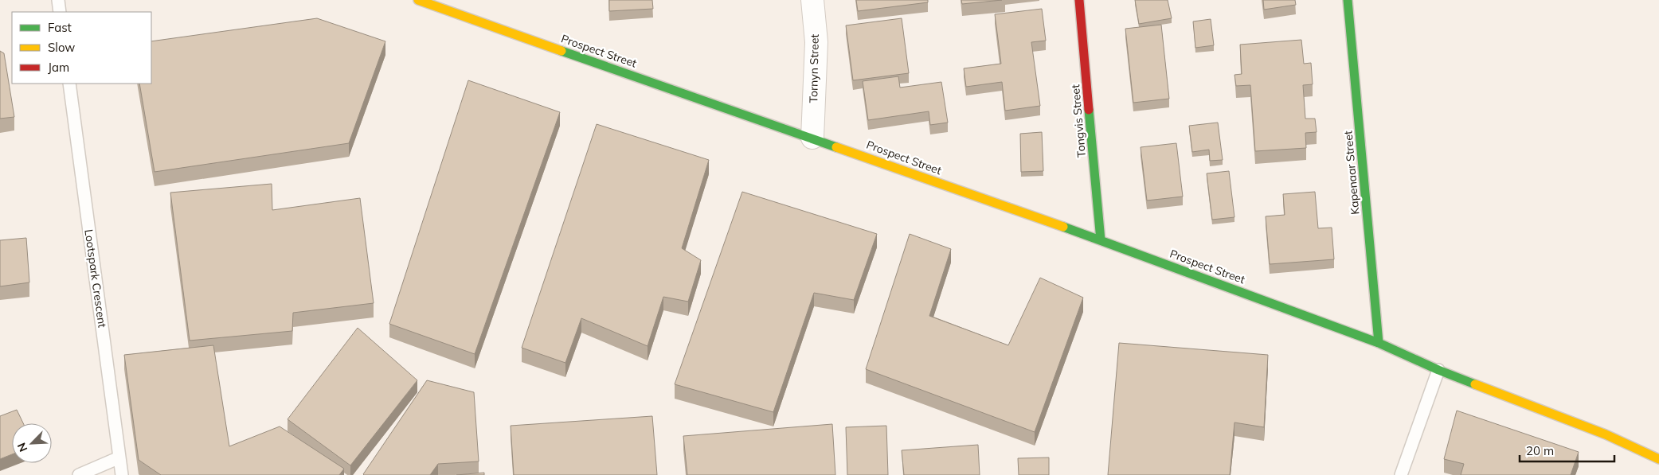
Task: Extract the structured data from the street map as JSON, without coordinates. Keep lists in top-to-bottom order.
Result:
{
  "streets": {
    "street": [
      "Prospect Street",
      "Tornyn Street",
      "Tongvis Street",
      "Kapenaar Street"
    ],
    "lane": ["Lootspark Crescent"]
  },
  "crossings": [
    ["Prospect Street", "Tornyn Street"],
    ["Prospect Street", "Tongvis Street"],
    ["Prospect Street", "Kapenaar Street"]
  ],
  "legend": ["Fast", "Slow", "Jam"],
  "scale_bar": "20 m",
  "north": "bottom left"
}
